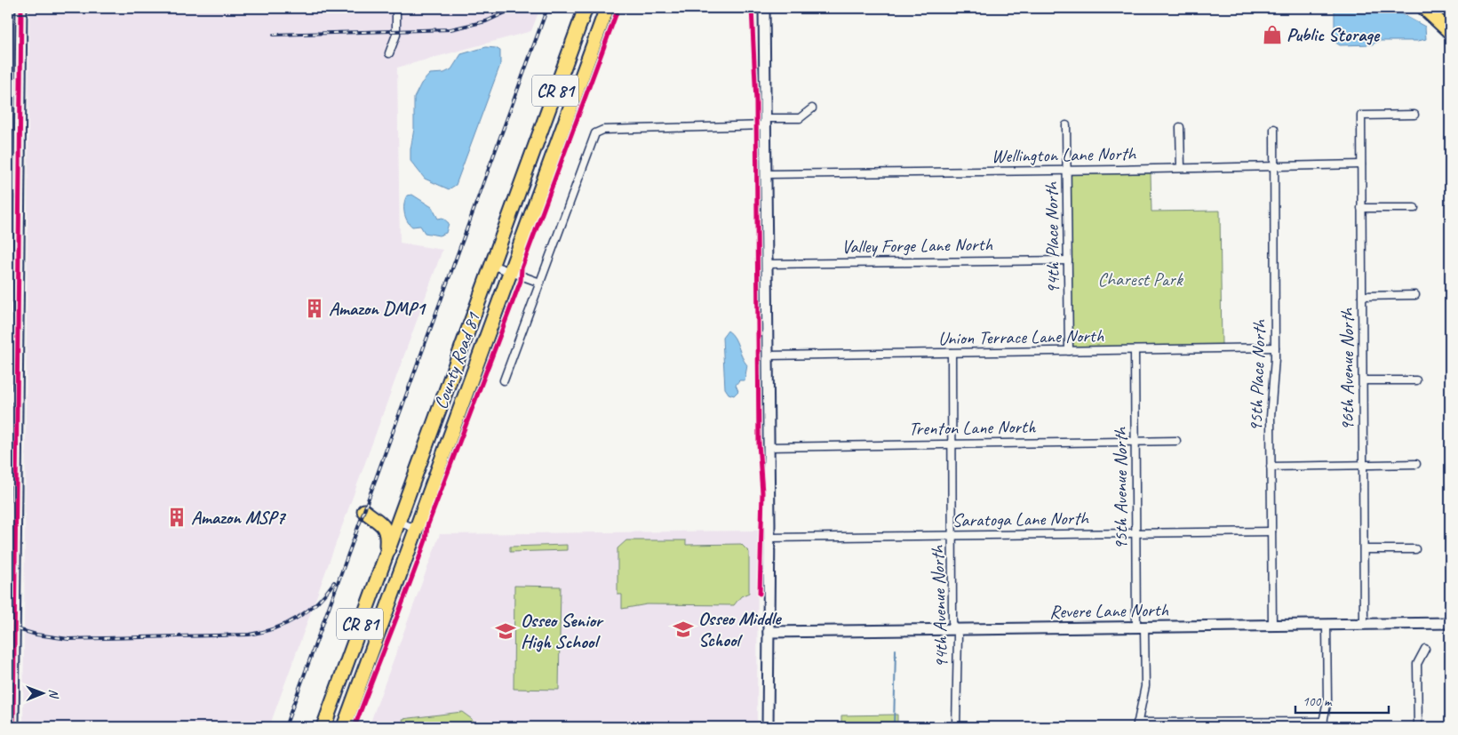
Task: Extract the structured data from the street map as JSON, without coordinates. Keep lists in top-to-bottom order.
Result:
{
  "streets": {
    "highway": ["CR 81", "County Road 81"],
    "street": [
      "Wellington Lane North",
      "94th Place North",
      "Valley Forge Lane North",
      "Union Terrace Lane North",
      "96th Avenue North",
      "95th Place North",
      "Trenton Lane North",
      "95th Avenue North",
      "Saratoga Lane North",
      "94th Avenue North",
      "Revere Lane North"
    ]
  },
  "crossings": [
    ["Wellington Lane North", "94th Place North"],
    ["Wellington Lane North", "96th Avenue North"],
    ["Wellington Lane North", "95th Place North"],
    ["94th Place North", "Valley Forge Lane North"],
    ["94th Place North", "Union Terrace Lane North"],
    ["Union Terrace Lane North", "95th Place North"],
    ["Union Terrace Lane North", "95th Avenue North"],
    ["Union Terrace Lane North", "94th Avenue North"],
    ["96th Avenue North", "Revere Lane North"],
    ["95th Place North", "Saratoga Lane North"],
    ["95th Place North", "Revere Lane North"],
    ["Trenton Lane North", "95th Avenue North"],
    ["Trenton Lane North", "94th Avenue North"],
    ["95th Avenue North", "Saratoga Lane North"],
    ["95th Avenue North", "Revere Lane North"],
    ["Saratoga Lane North", "94th Avenue North"],
    ["94th Avenue North", "Revere Lane North"]
  ],
  "parks": ["Charest Park"],
  "places": {
    "shop": ["Public Storage"],
    "building": ["Amazon DMP1", "Amazon MSP7"],
    "school or university": ["Osseo Middle School", "Osseo Senior High School"]
  },
  "scale_bar": "100 m",
  "north": "right"
}
